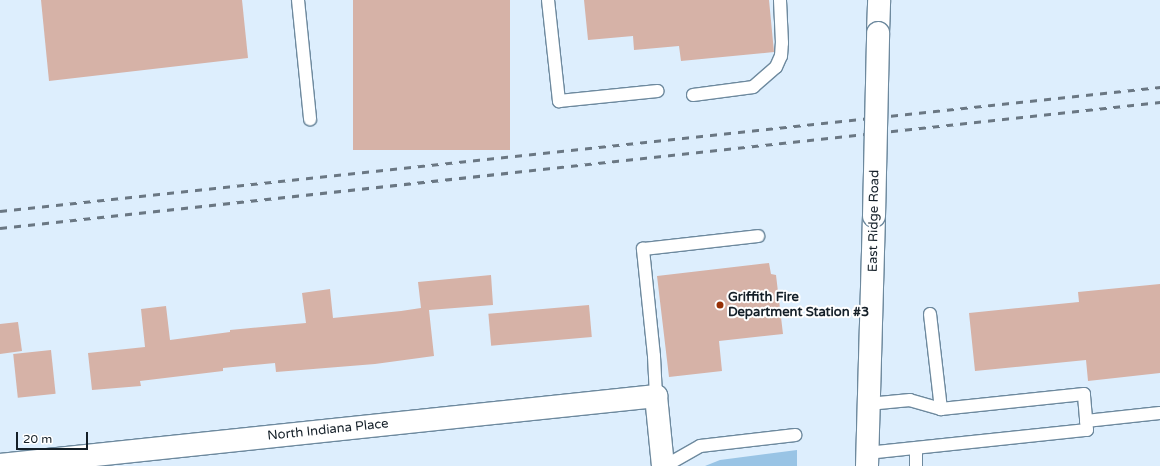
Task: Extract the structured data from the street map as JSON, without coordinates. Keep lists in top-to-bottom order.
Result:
{
  "streets": {
    "street": ["East Ridge Road", "North Indiana Place"]
  },
  "places": ["Griffith Fire Department Station #3"],
  "scale_bar": "20 m"
}
